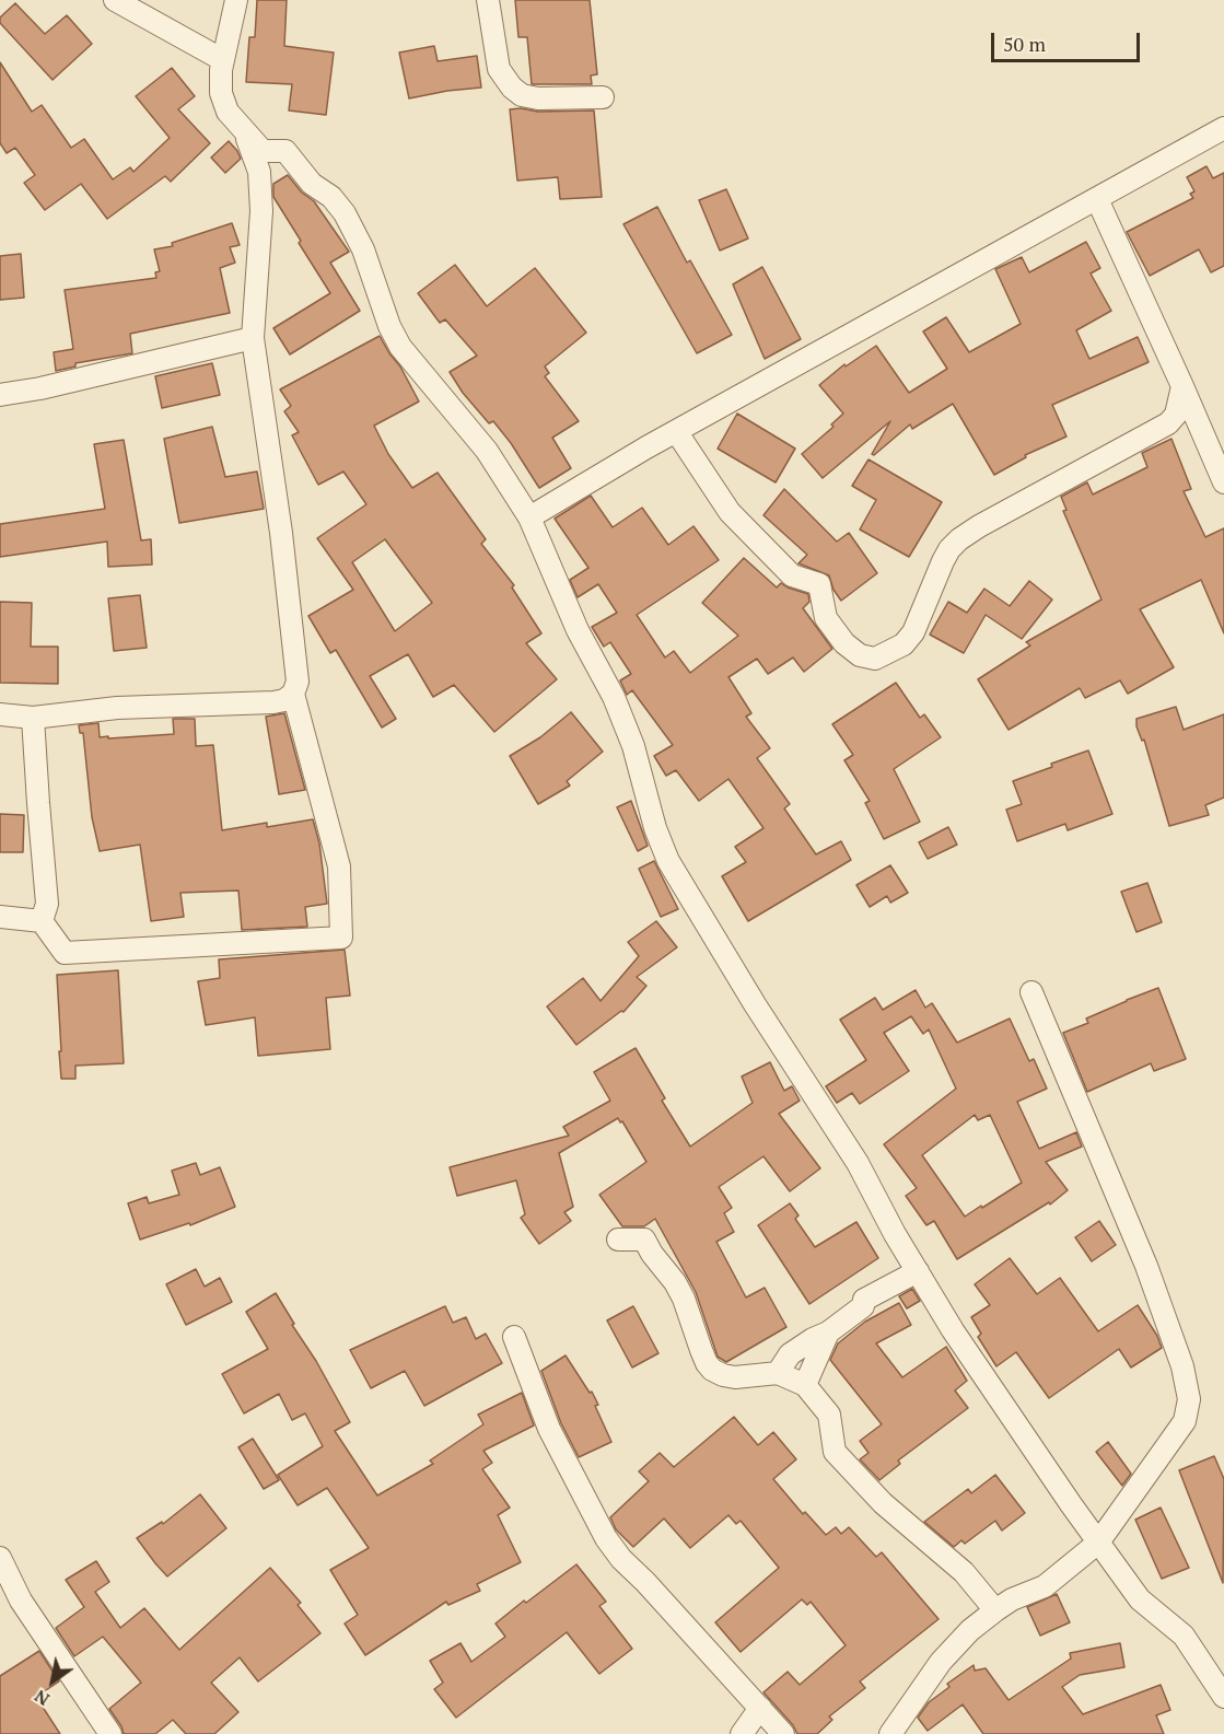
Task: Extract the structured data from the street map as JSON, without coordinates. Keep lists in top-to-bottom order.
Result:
{
  "scale_bar": "50 m",
  "north": "bottom left"
}
